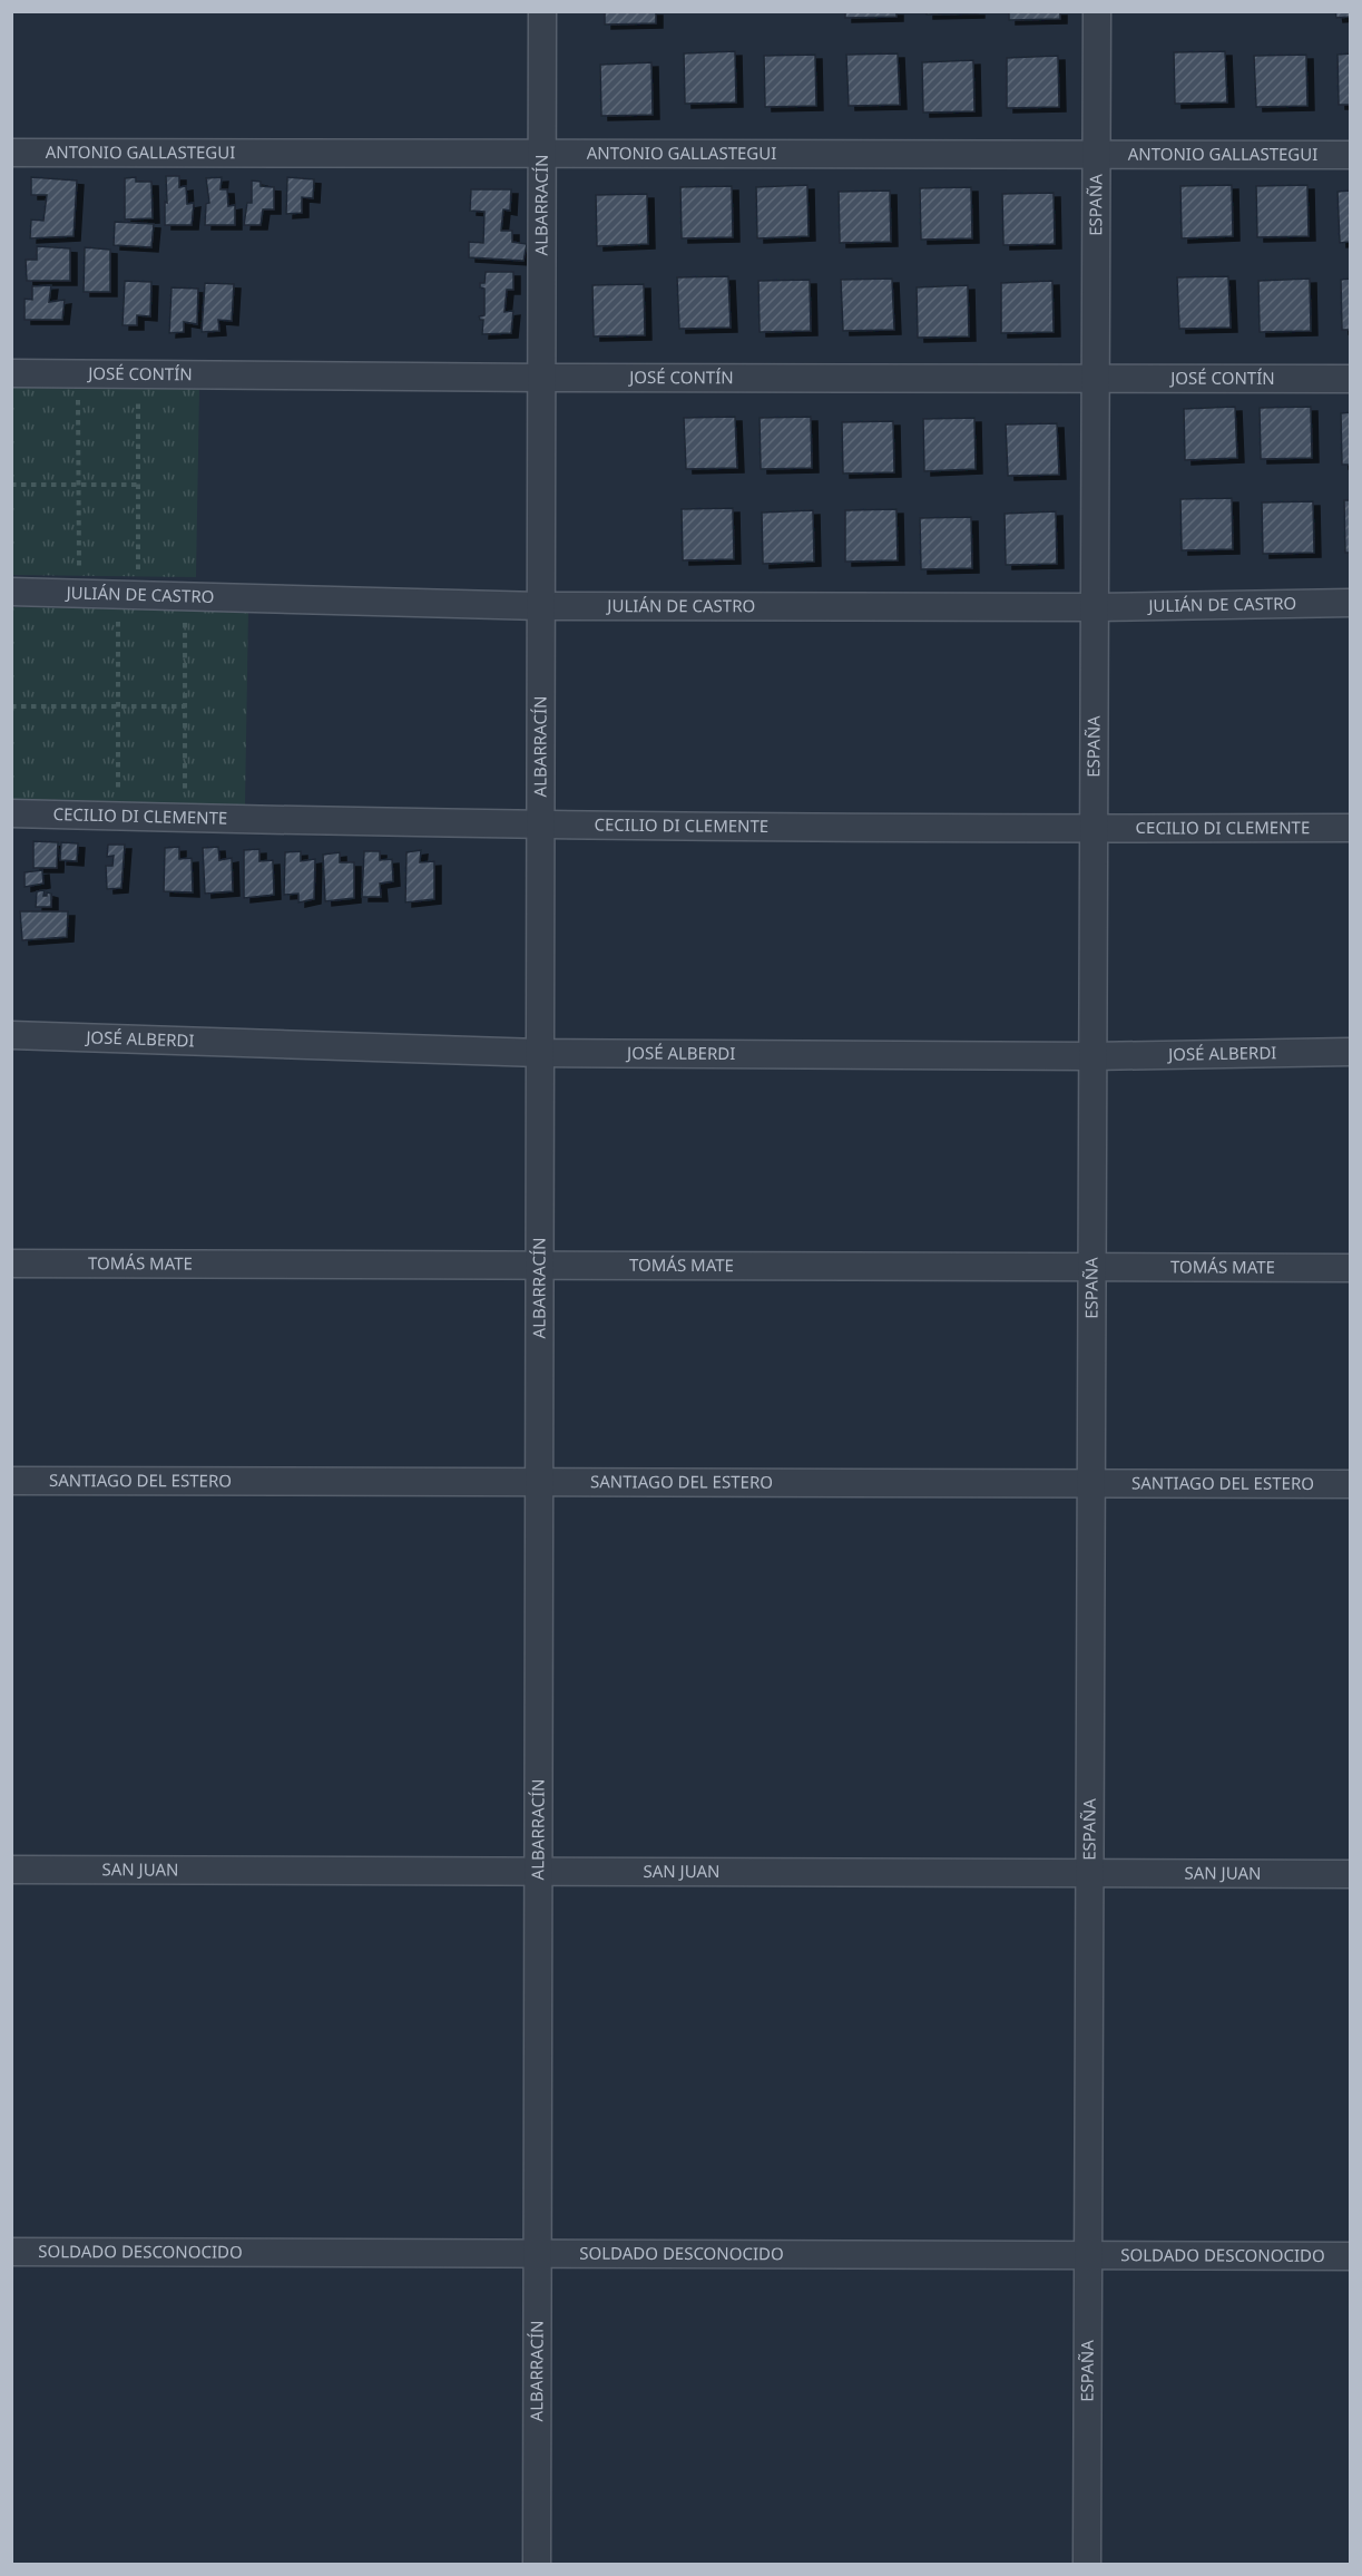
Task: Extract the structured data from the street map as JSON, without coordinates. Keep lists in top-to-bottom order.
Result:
{
  "streets": {
    "street": [
      "ANTONIO GALLASTEGUI",
      "ALBARRACÍN",
      "ESPAÑA",
      "JOSÉ CONTÍN",
      "JULIÁN DE CASTRO",
      "CECILIO DI CLEMENTE",
      "JOSÉ ALBERDI",
      "TOMÁS MATE",
      "SANTIAGO DEL ESTERO",
      "SAN JUAN",
      "SOLDADO DESCONOCIDO"
    ]
  },
  "crossings": [
    ["ANTONIO GALLASTEGUI", "ALBARRACÍN"],
    ["ANTONIO GALLASTEGUI", "ESPAÑA"],
    ["ALBARRACÍN", "JOSÉ CONTÍN"],
    ["ALBARRACÍN", "JULIÁN DE CASTRO"],
    ["ALBARRACÍN", "CECILIO DI CLEMENTE"],
    ["ALBARRACÍN", "JOSÉ ALBERDI"],
    ["ALBARRACÍN", "TOMÁS MATE"],
    ["ALBARRACÍN", "SANTIAGO DEL ESTERO"],
    ["ALBARRACÍN", "SAN JUAN"],
    ["ALBARRACÍN", "SOLDADO DESCONOCIDO"],
    ["ESPAÑA", "JOSÉ CONTÍN"],
    ["ESPAÑA", "JULIÁN DE CASTRO"],
    ["ESPAÑA", "CECILIO DI CLEMENTE"],
    ["ESPAÑA", "JOSÉ ALBERDI"],
    ["ESPAÑA", "TOMÁS MATE"],
    ["ESPAÑA", "SANTIAGO DEL ESTERO"],
    ["ESPAÑA", "SAN JUAN"],
    ["ESPAÑA", "SOLDADO DESCONOCIDO"]
  ]
}
